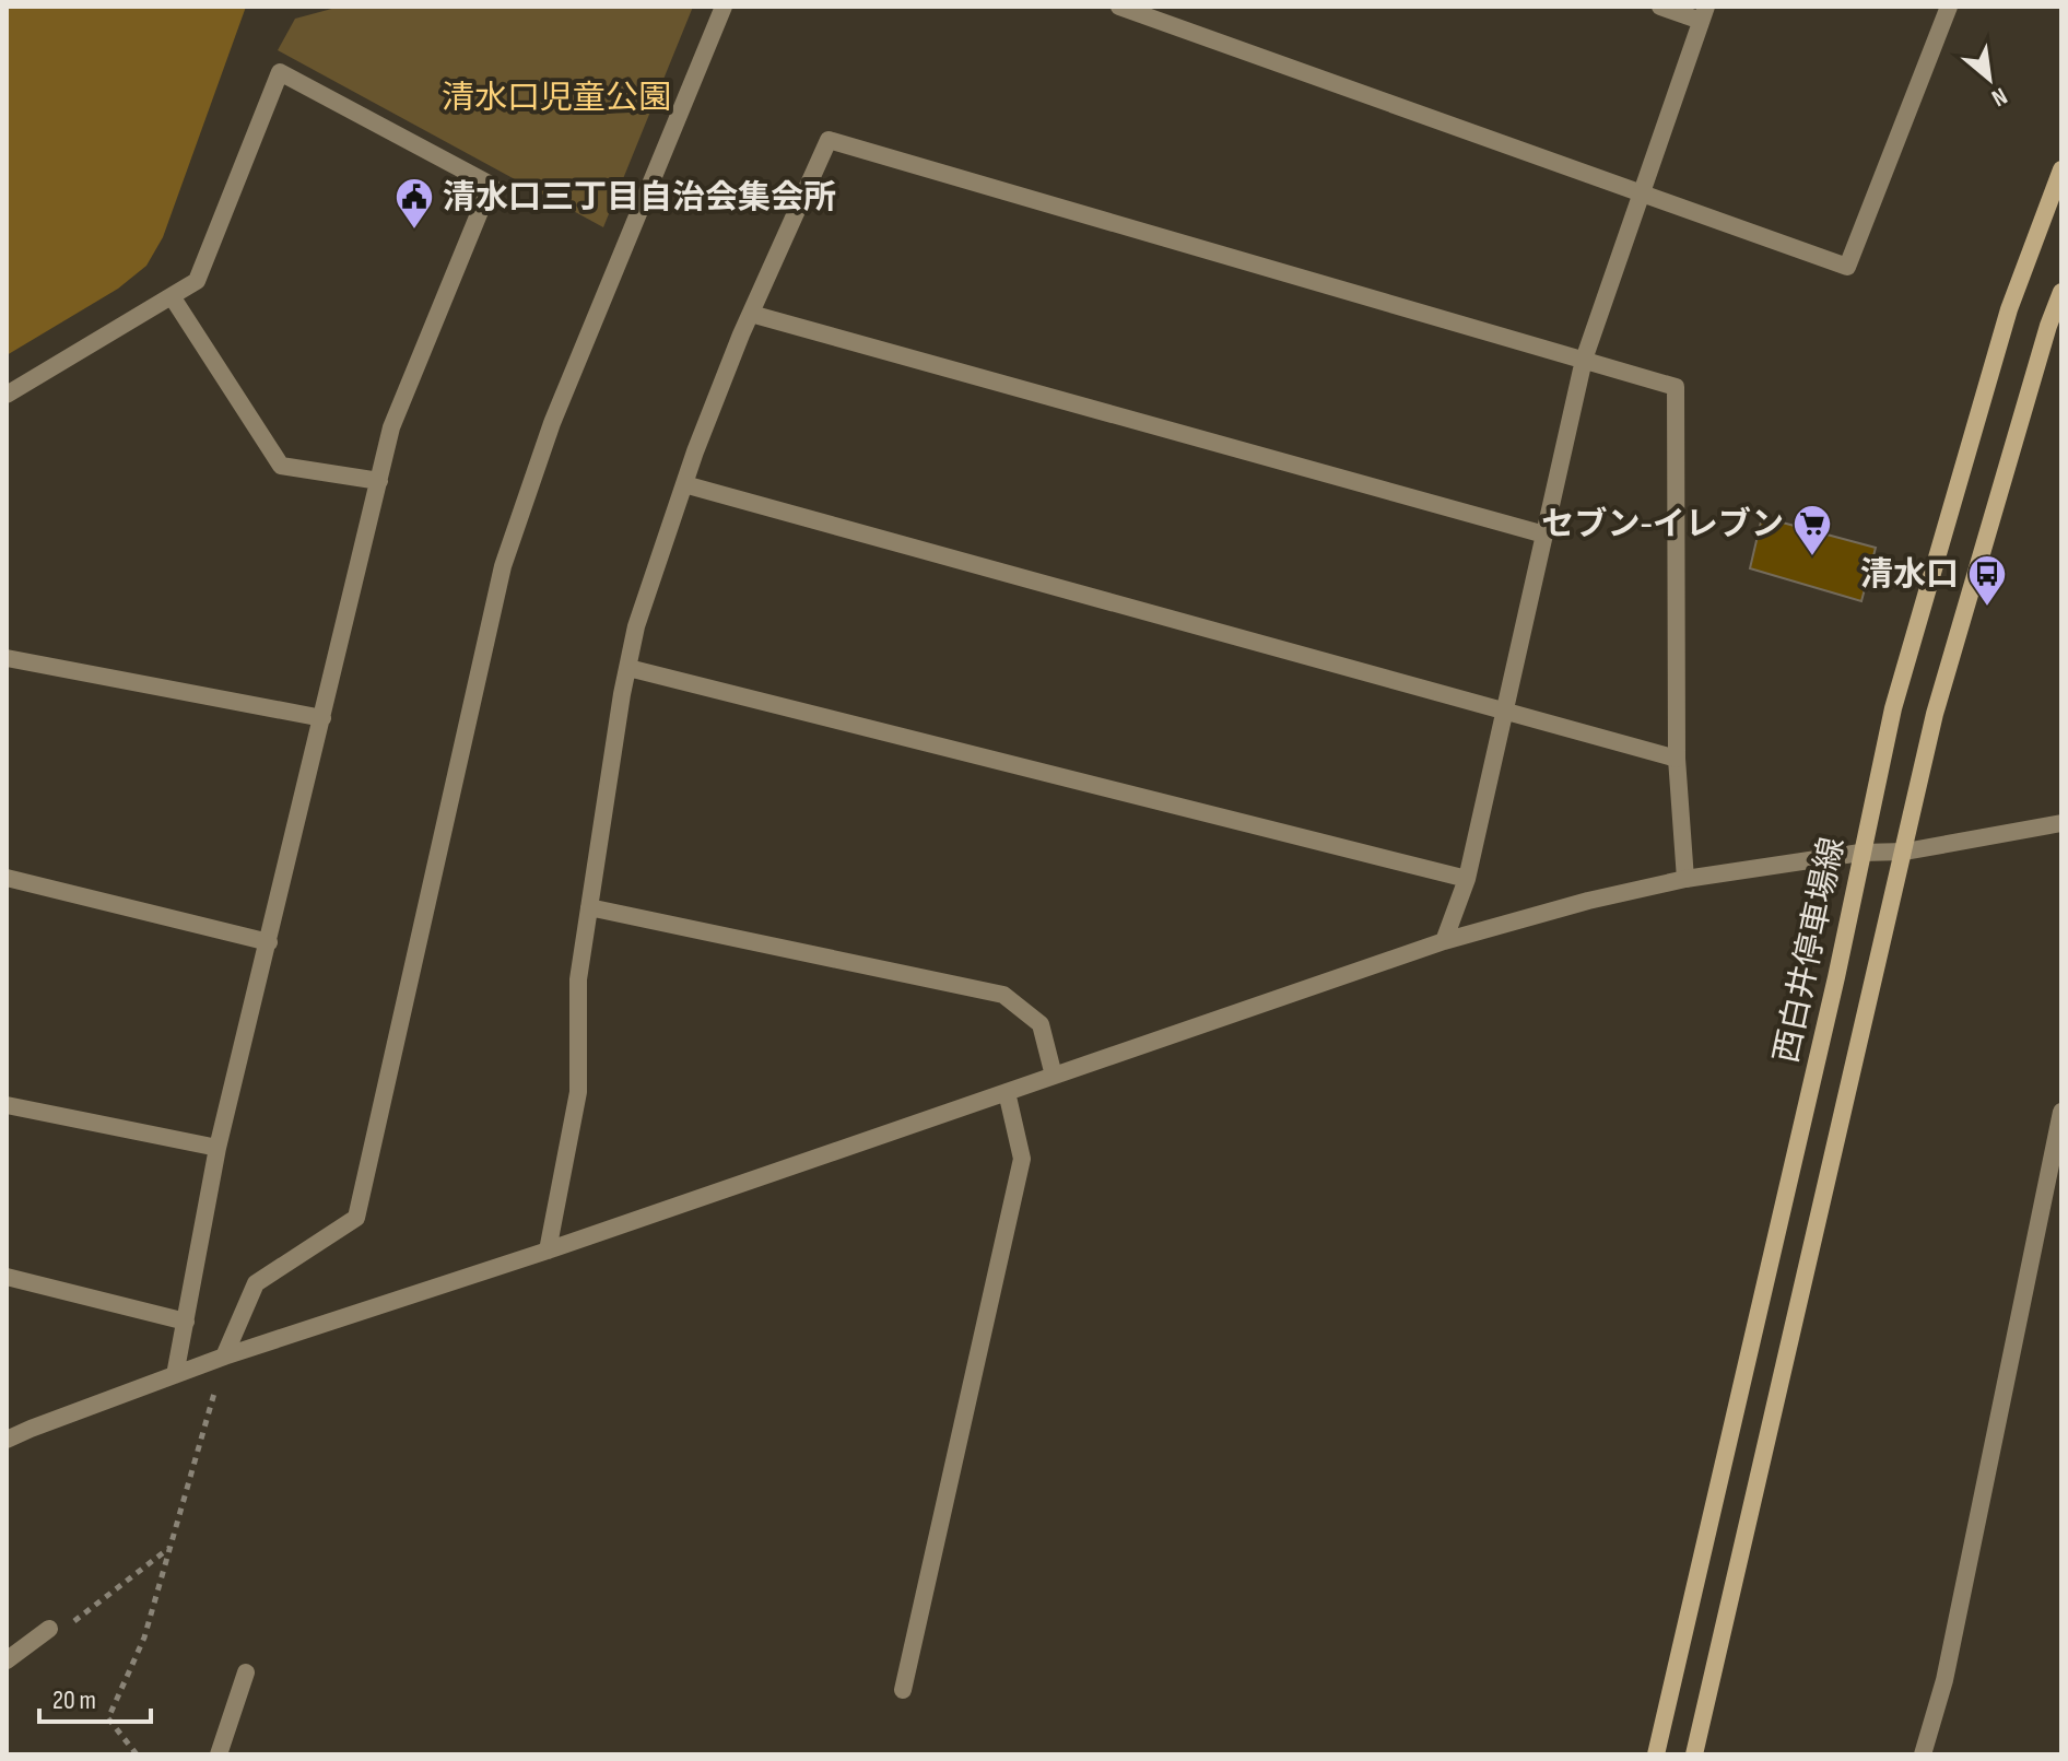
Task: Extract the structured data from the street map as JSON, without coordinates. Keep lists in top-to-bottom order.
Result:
{
  "streets": {
    "main road": ["西白井停車場線"]
  },
  "parks": ["清水口児童公園"],
  "places": {
    "public building": ["清水口三丁目自治会集会所"],
    "supermarket": ["セブン-イレブン"],
    "bus stop": ["清水口"]
  },
  "scale_bar": "20 m",
  "north": "bottom right"
}
